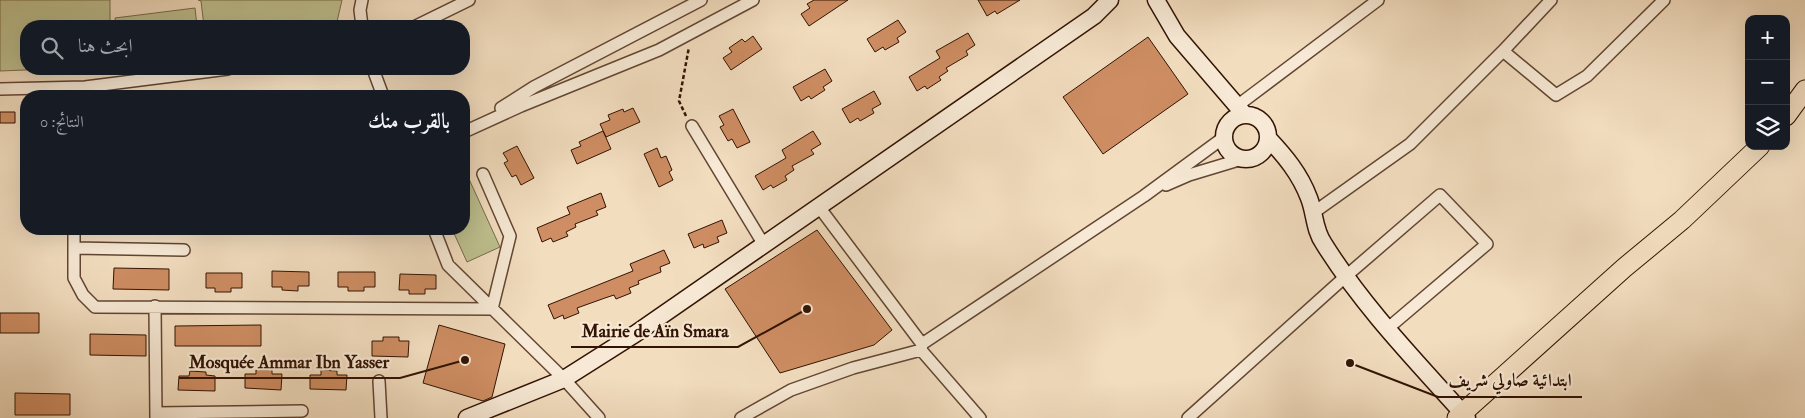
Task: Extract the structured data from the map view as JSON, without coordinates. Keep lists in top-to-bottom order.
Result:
{
  "places": ["Mairie de Aïn Smara", "Mosquée Ammar Ibn Yasser", "ابتدائية صاولي شريف"],
  "page": {
    "map_buttons": ["+", "−"],
    "search": "ابحث هنا",
    "heading": ["بالقرب منك", "النتائج: 0"]
  }
}
